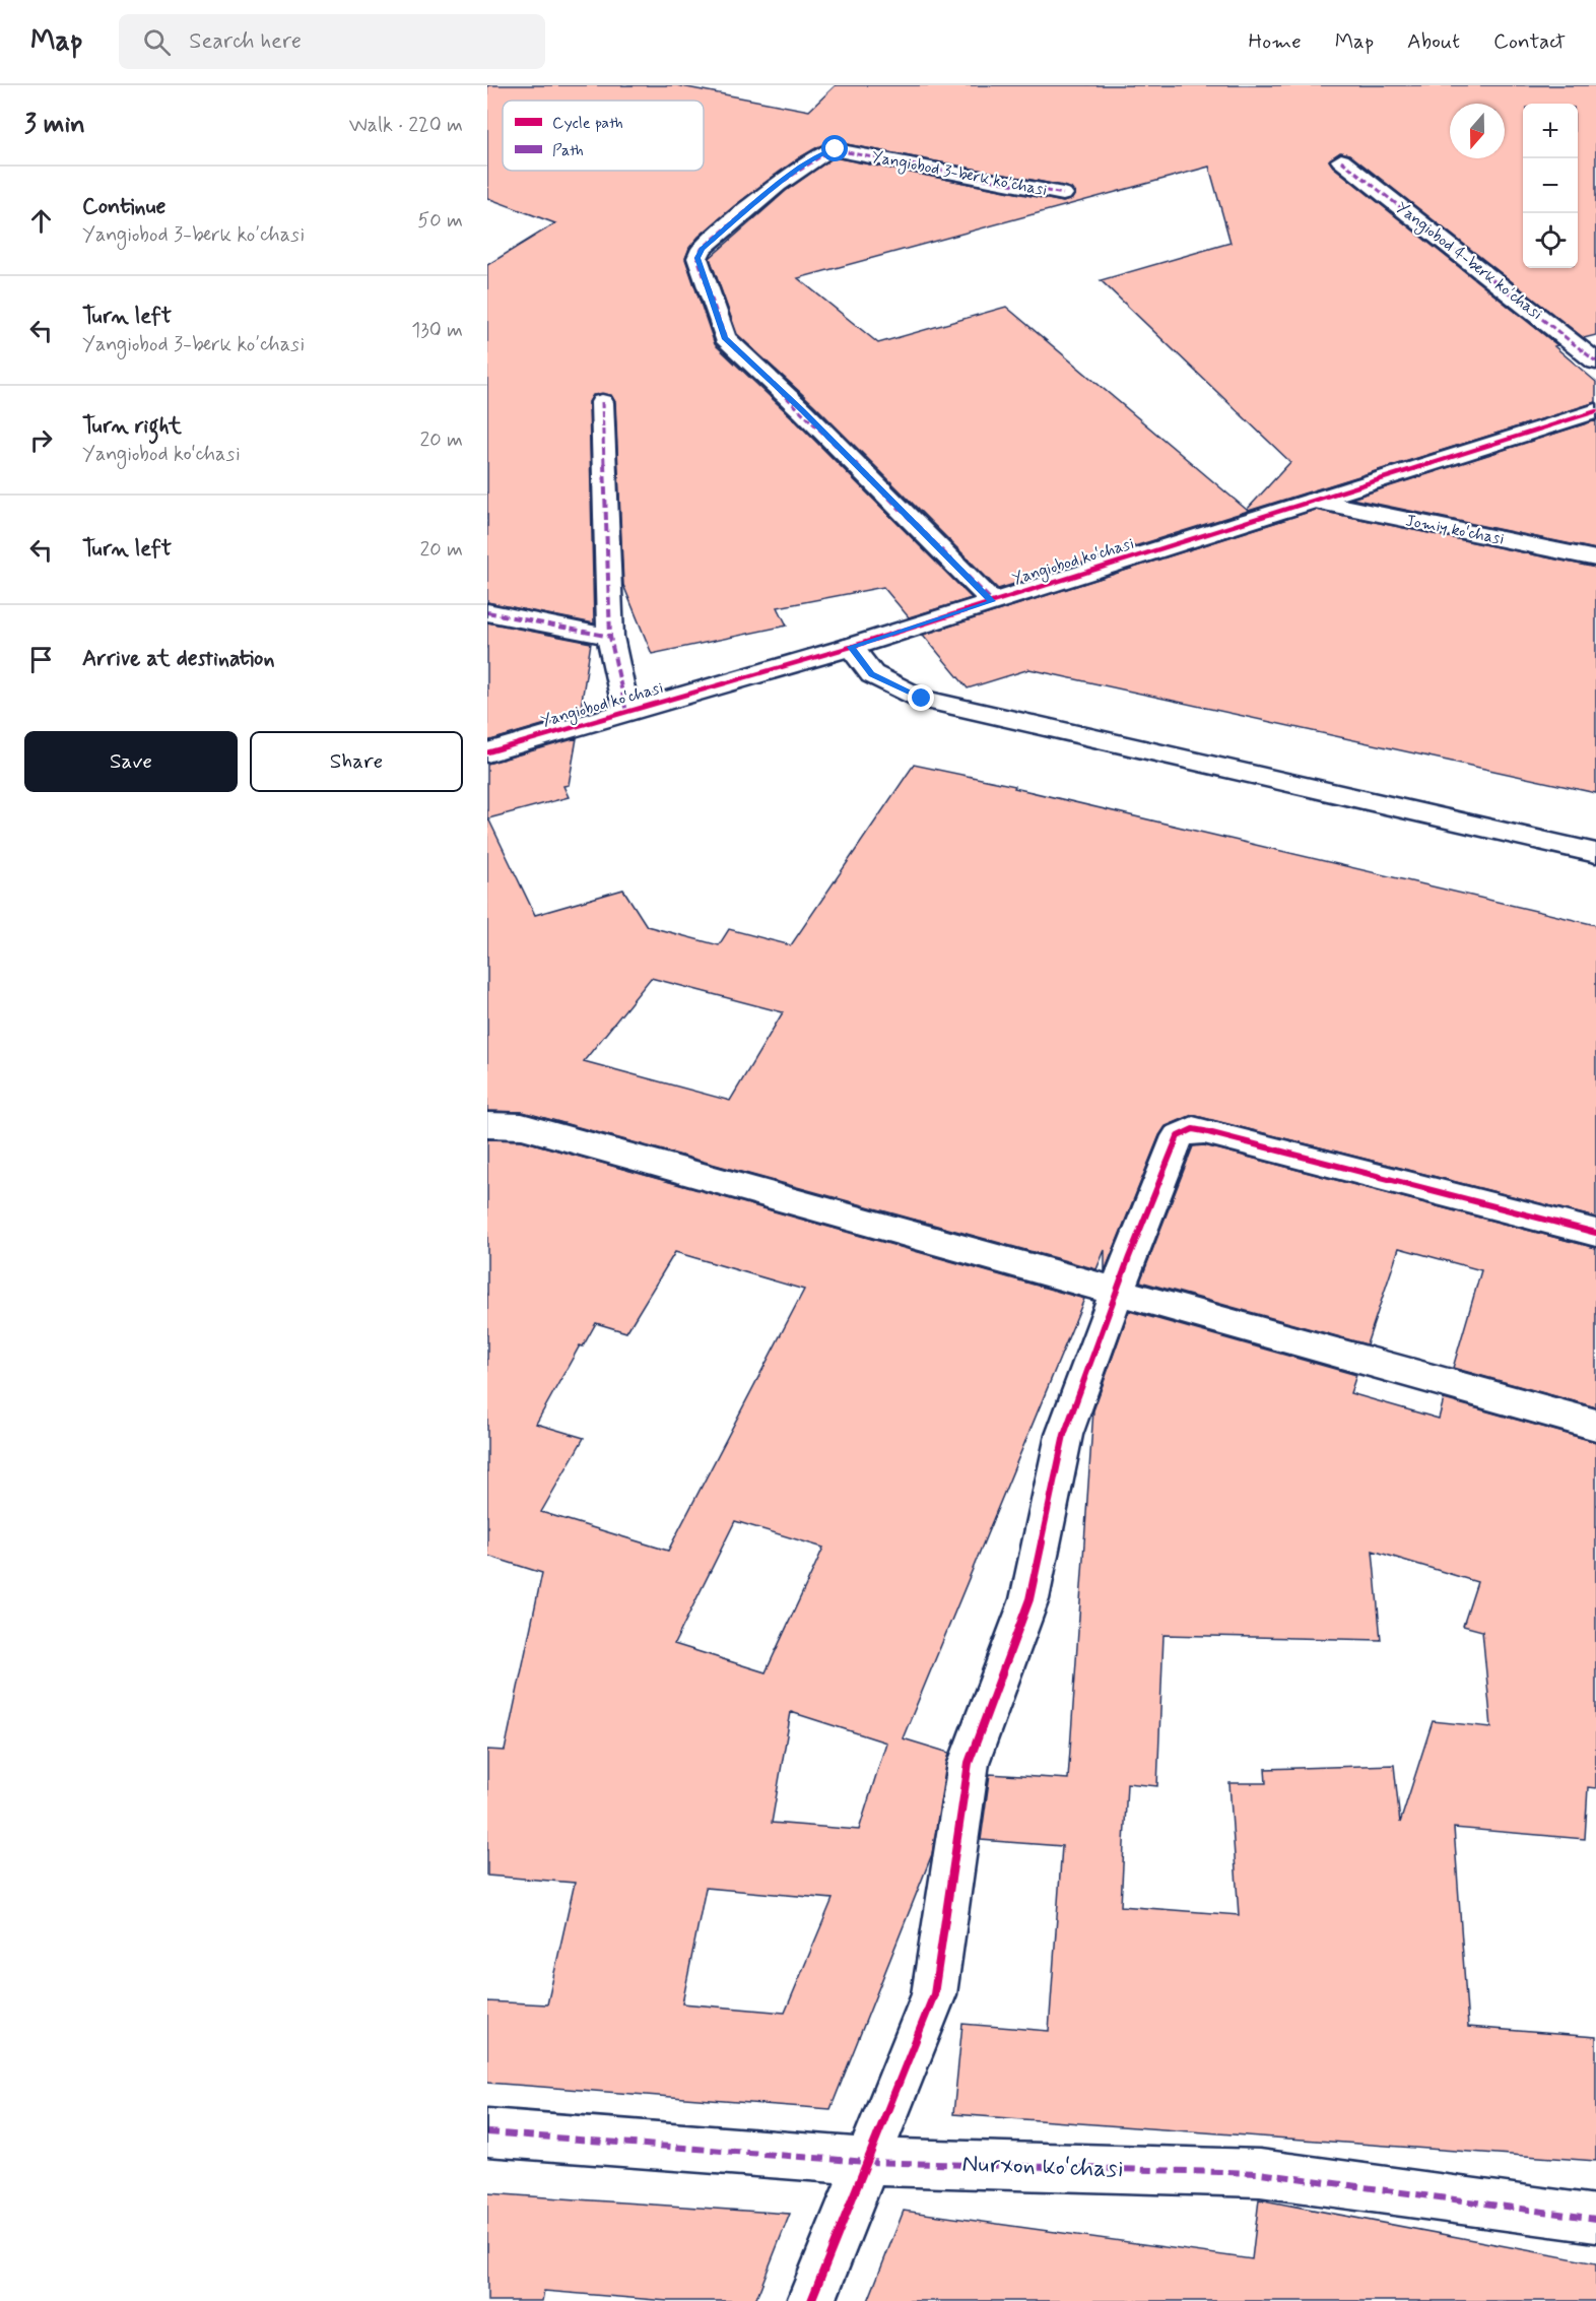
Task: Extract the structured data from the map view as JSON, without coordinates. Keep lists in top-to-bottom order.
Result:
{
  "streets": {
    "street": [
      "Yangiobod 3-berk koʼchasi",
      "Yangiobod 4-berk koʼchasi",
      "Jomiy koʻchasi",
      "Yangiobod koʻchasi",
      "Nurxon koʻchasi"
    ]
  },
  "crossings": [
    ["Yangiobod 3-berk koʼchasi", "Yangiobod koʻchasi"],
    ["Jomiy koʻchasi", "Yangiobod koʻchasi"]
  ],
  "legend": ["Cycle path", "Path"],
  "north": "bottom",
  "page": {
    "header": "Map",
    "search": "Search here",
    "nav": [
      "Home",
      "Map",
      "About",
      "Contact"
    ],
    "heading": ["3 min", "Walk · 220 m"],
    "map_buttons": ["+", "−"],
    "list": [
      ["Continue", "Yangiobod 3-berk koʼchasi", "50 m"],
      ["Turn left", "Yangiobod 3-berk koʼchasi", "130 m"],
      ["Turn right", "Yangiobod koʻchasi", "20 m"],
      ["Turn left", "20 m"],
      "Arrive at destination"
    ],
    "buttons": ["Save", "Share"]
  }
}
